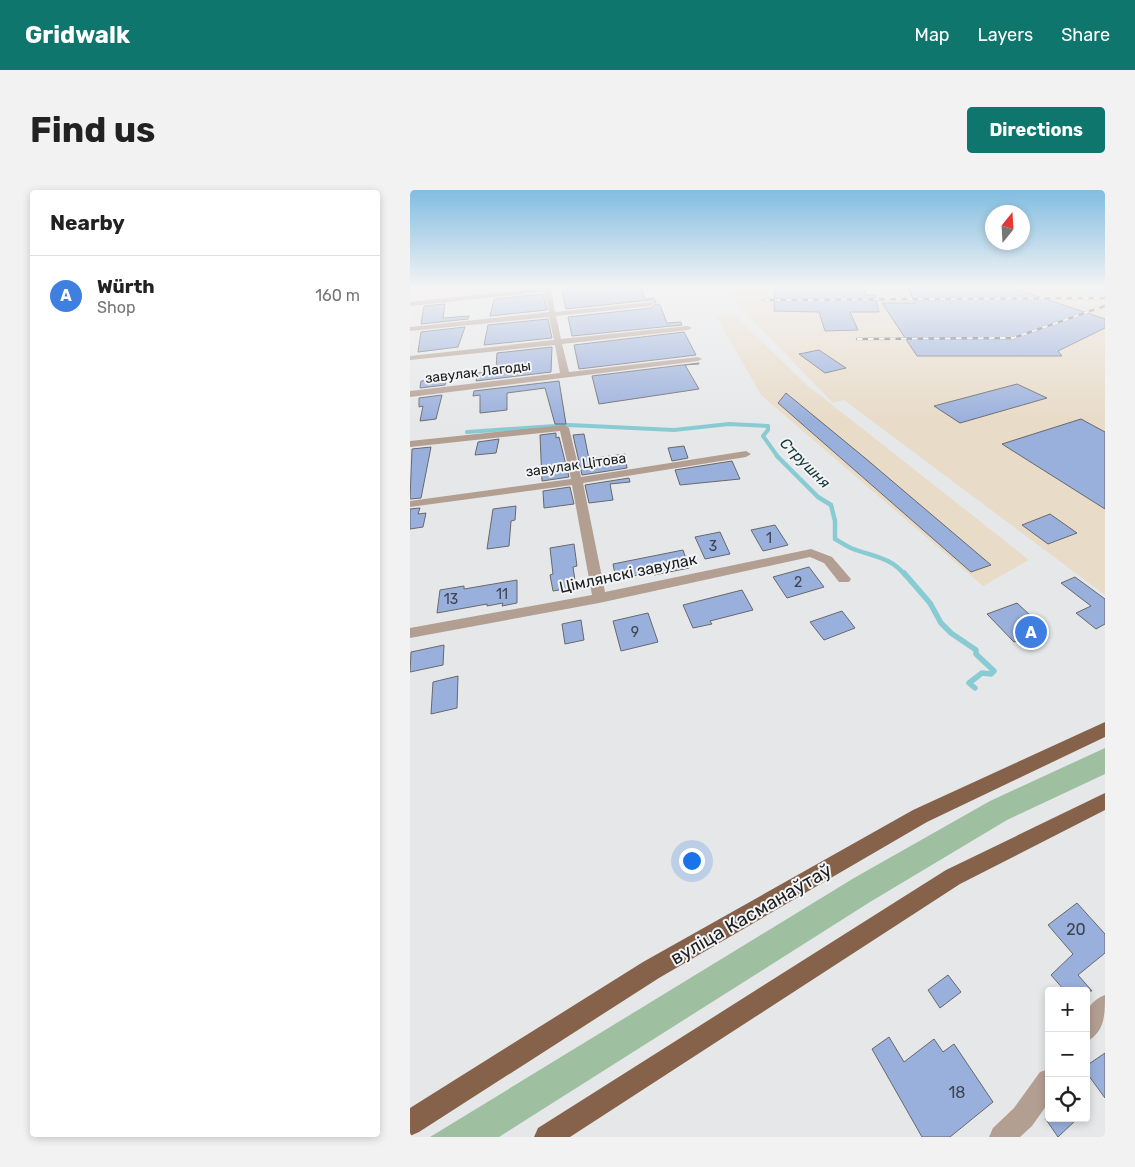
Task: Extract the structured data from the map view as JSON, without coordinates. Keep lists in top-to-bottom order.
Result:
{
  "streets": {
    "main road": ["вуліца Касманаўтаў"],
    "street": ["завулак Лагоды", "завулак Цітова", "Цімлянскі завулак"]
  },
  "water": ["Струшня"],
  "house_numbers": [
    "1",
    "3",
    "2",
    "11",
    "13",
    "9",
    "20",
    "18"
  ],
  "north": "top",
  "page": {
    "header": "Gridwalk",
    "nav": ["Map", "Layers", "Share"],
    "buttons": "Directions",
    "title": "Find us",
    "heading": "Nearby",
    "list": [
      {
        "mark": "A",
        "name": "Würth",
        "note": "Shop",
        "value": "160 m"
      }
    ],
    "pins": "A",
    "map_buttons": ["+", "−"]
  }
}
